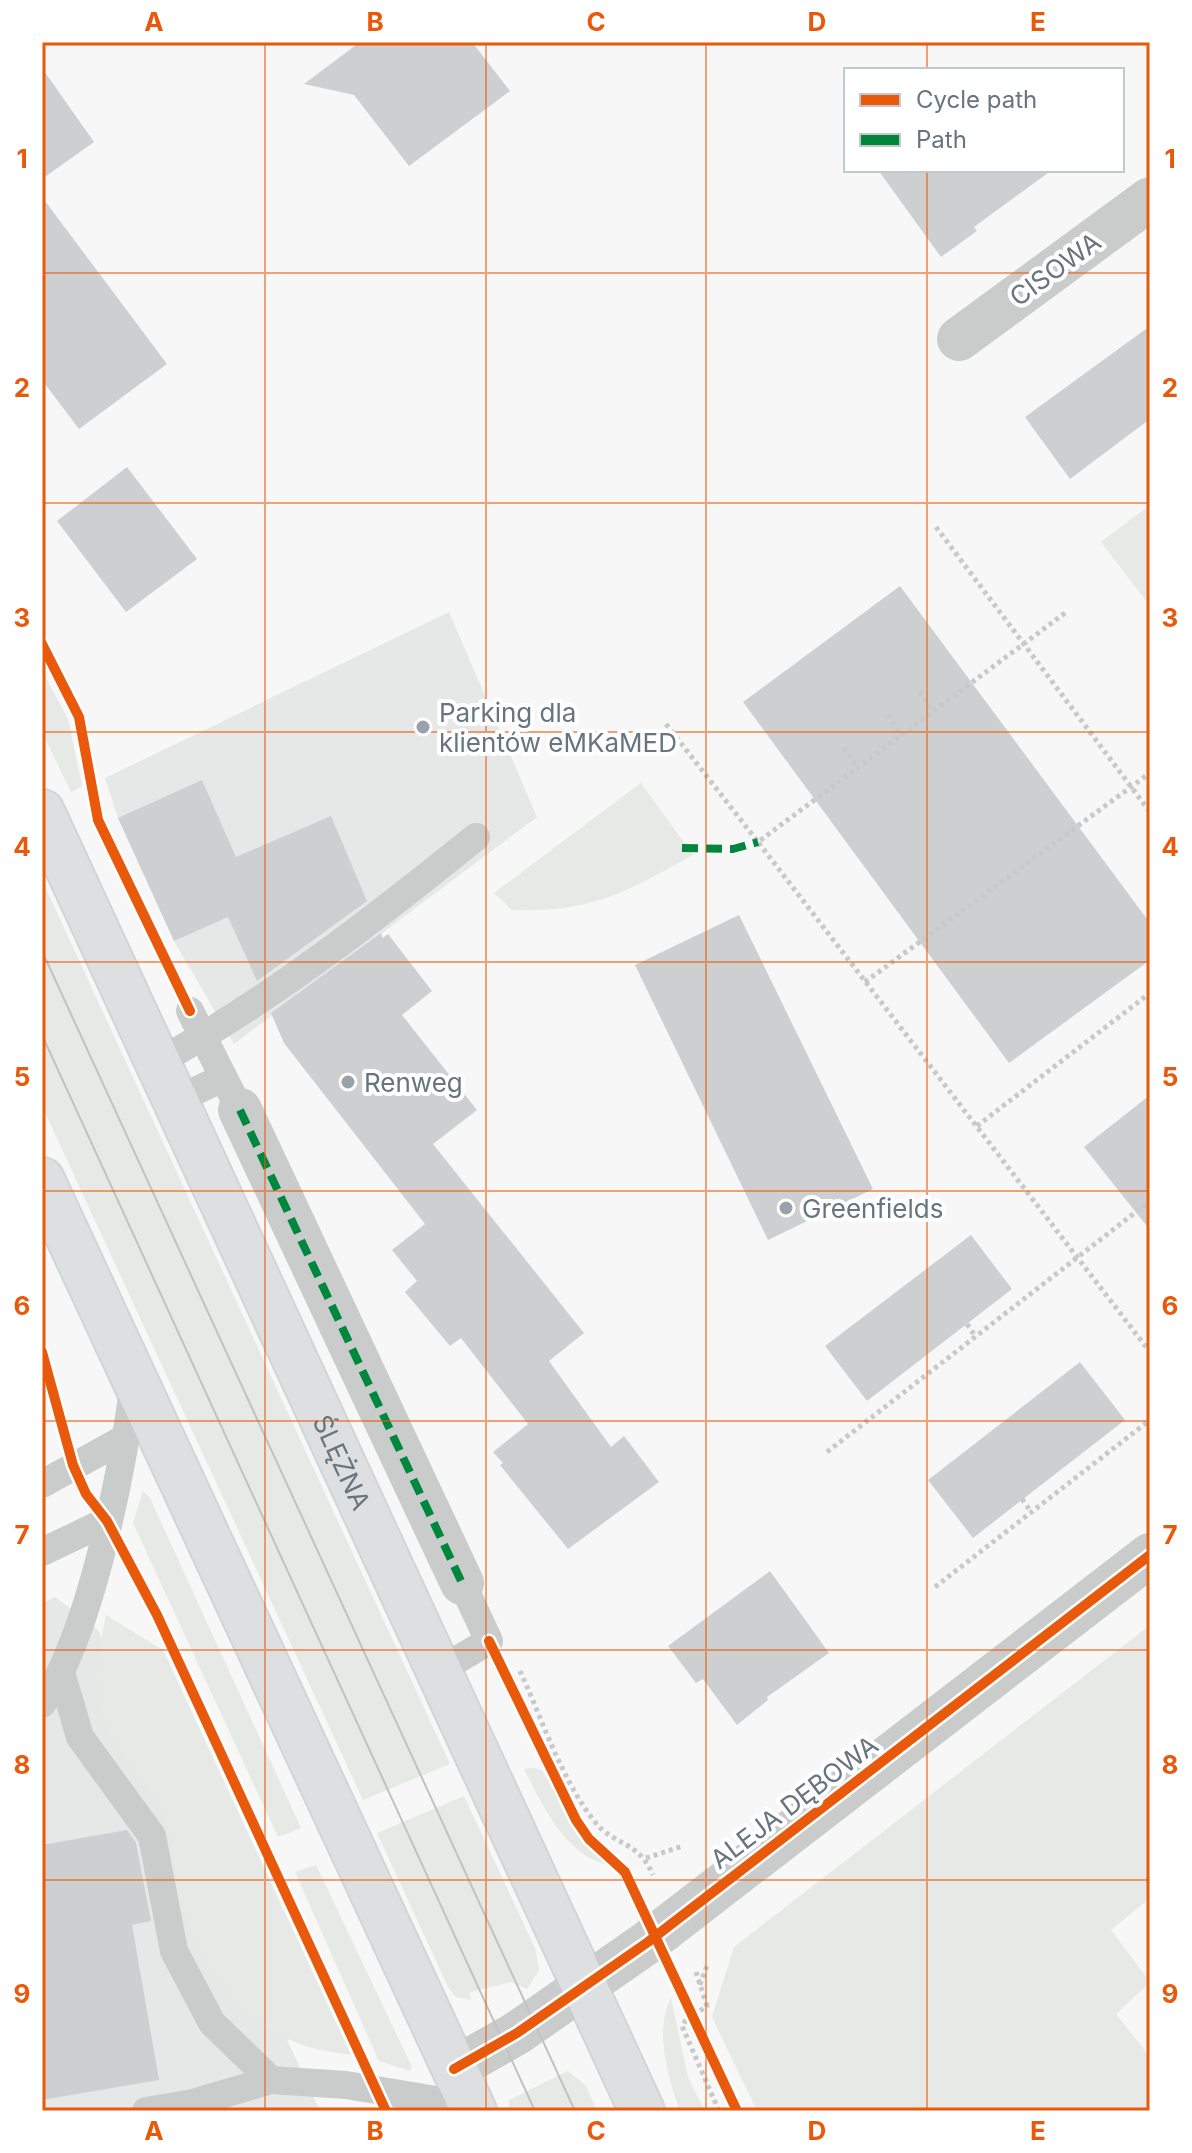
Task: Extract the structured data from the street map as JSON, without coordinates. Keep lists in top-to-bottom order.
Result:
{
  "streets": {
    "main road": ["ŚLĘŻNA"],
    "street": ["CISOWA", "ALEJA DĘBOWA"]
  },
  "crossings": [
    ["ŚLĘŻNA", "ALEJA DĘBOWA"]
  ],
  "places": ["Parking dla klientów eMKaMED", "Renweg", "Greenfields"],
  "legend": ["Cycle path", "Path"],
  "grid": {
    "columns": [
      "A",
      "B",
      "C",
      "D",
      "E"
    ],
    "rows": [
      "1",
      "2",
      "3",
      "4",
      "5",
      "6",
      "7",
      "8",
      "9"
    ]
  }
}
